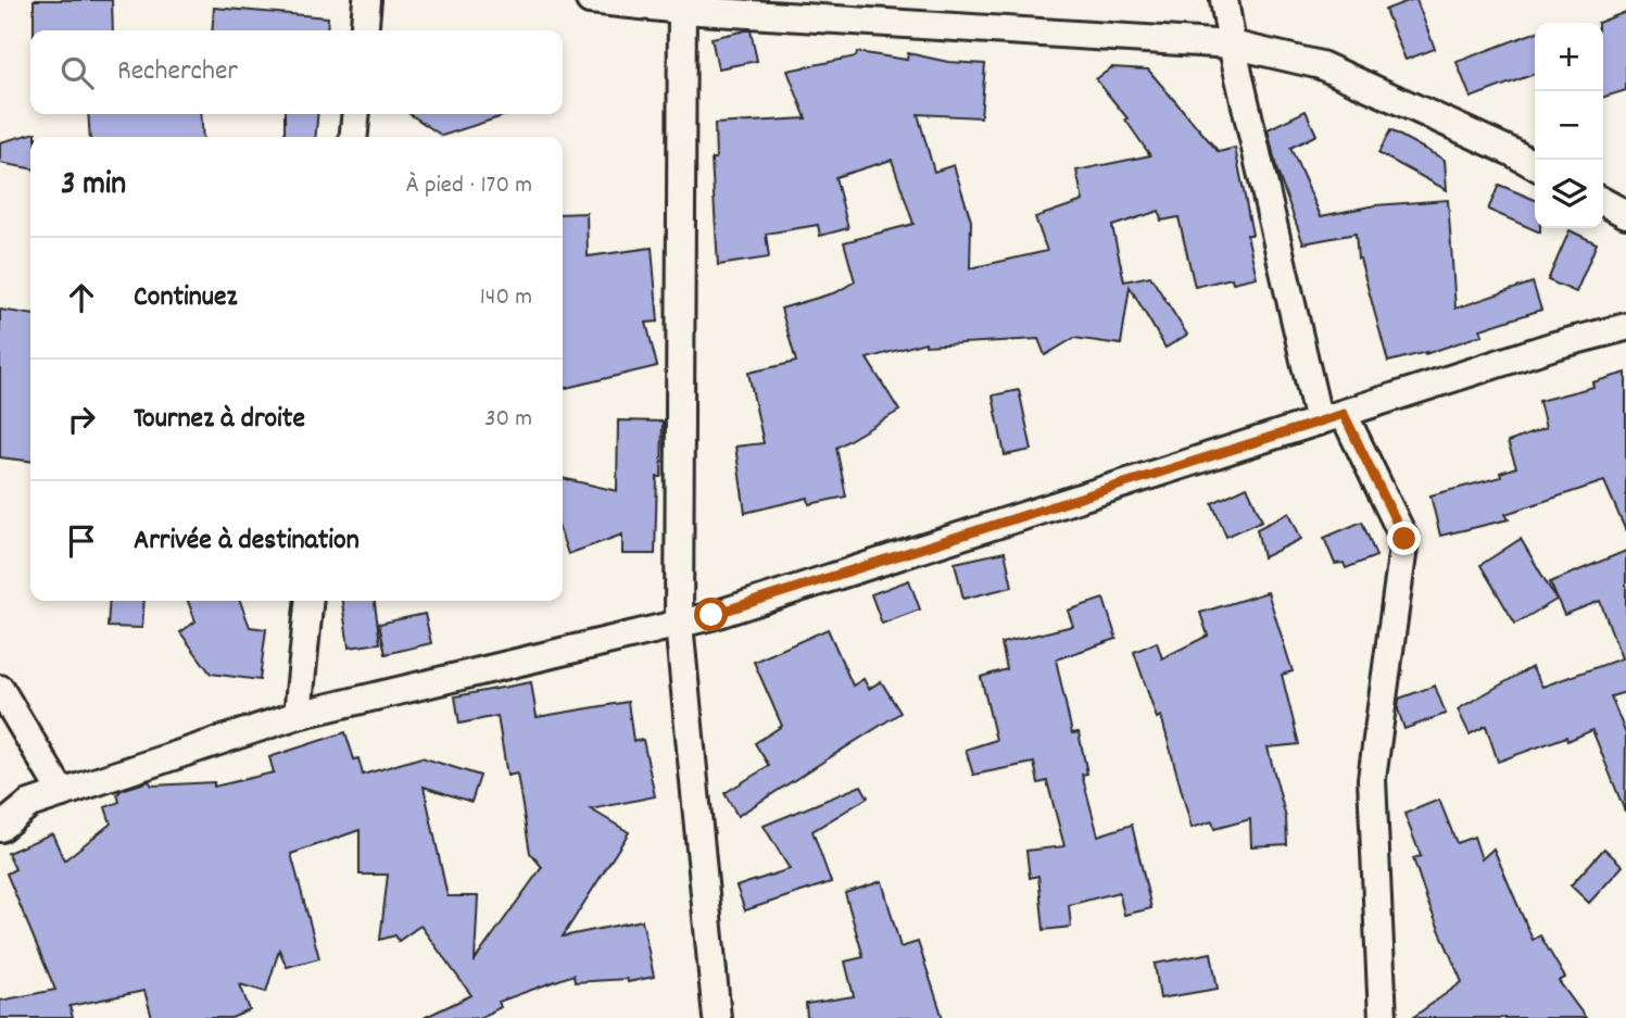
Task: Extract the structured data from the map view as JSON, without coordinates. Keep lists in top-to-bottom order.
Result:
{
  "page": {
    "map_buttons": ["+", "−"],
    "search": "Rechercher",
    "heading": ["3 min", "À pied · 170 m"],
    "list": [
      ["Continuez", "140 m"],
      ["Tournez à droite", "30 m"],
      "Arrivée à destination"
    ]
  }
}
